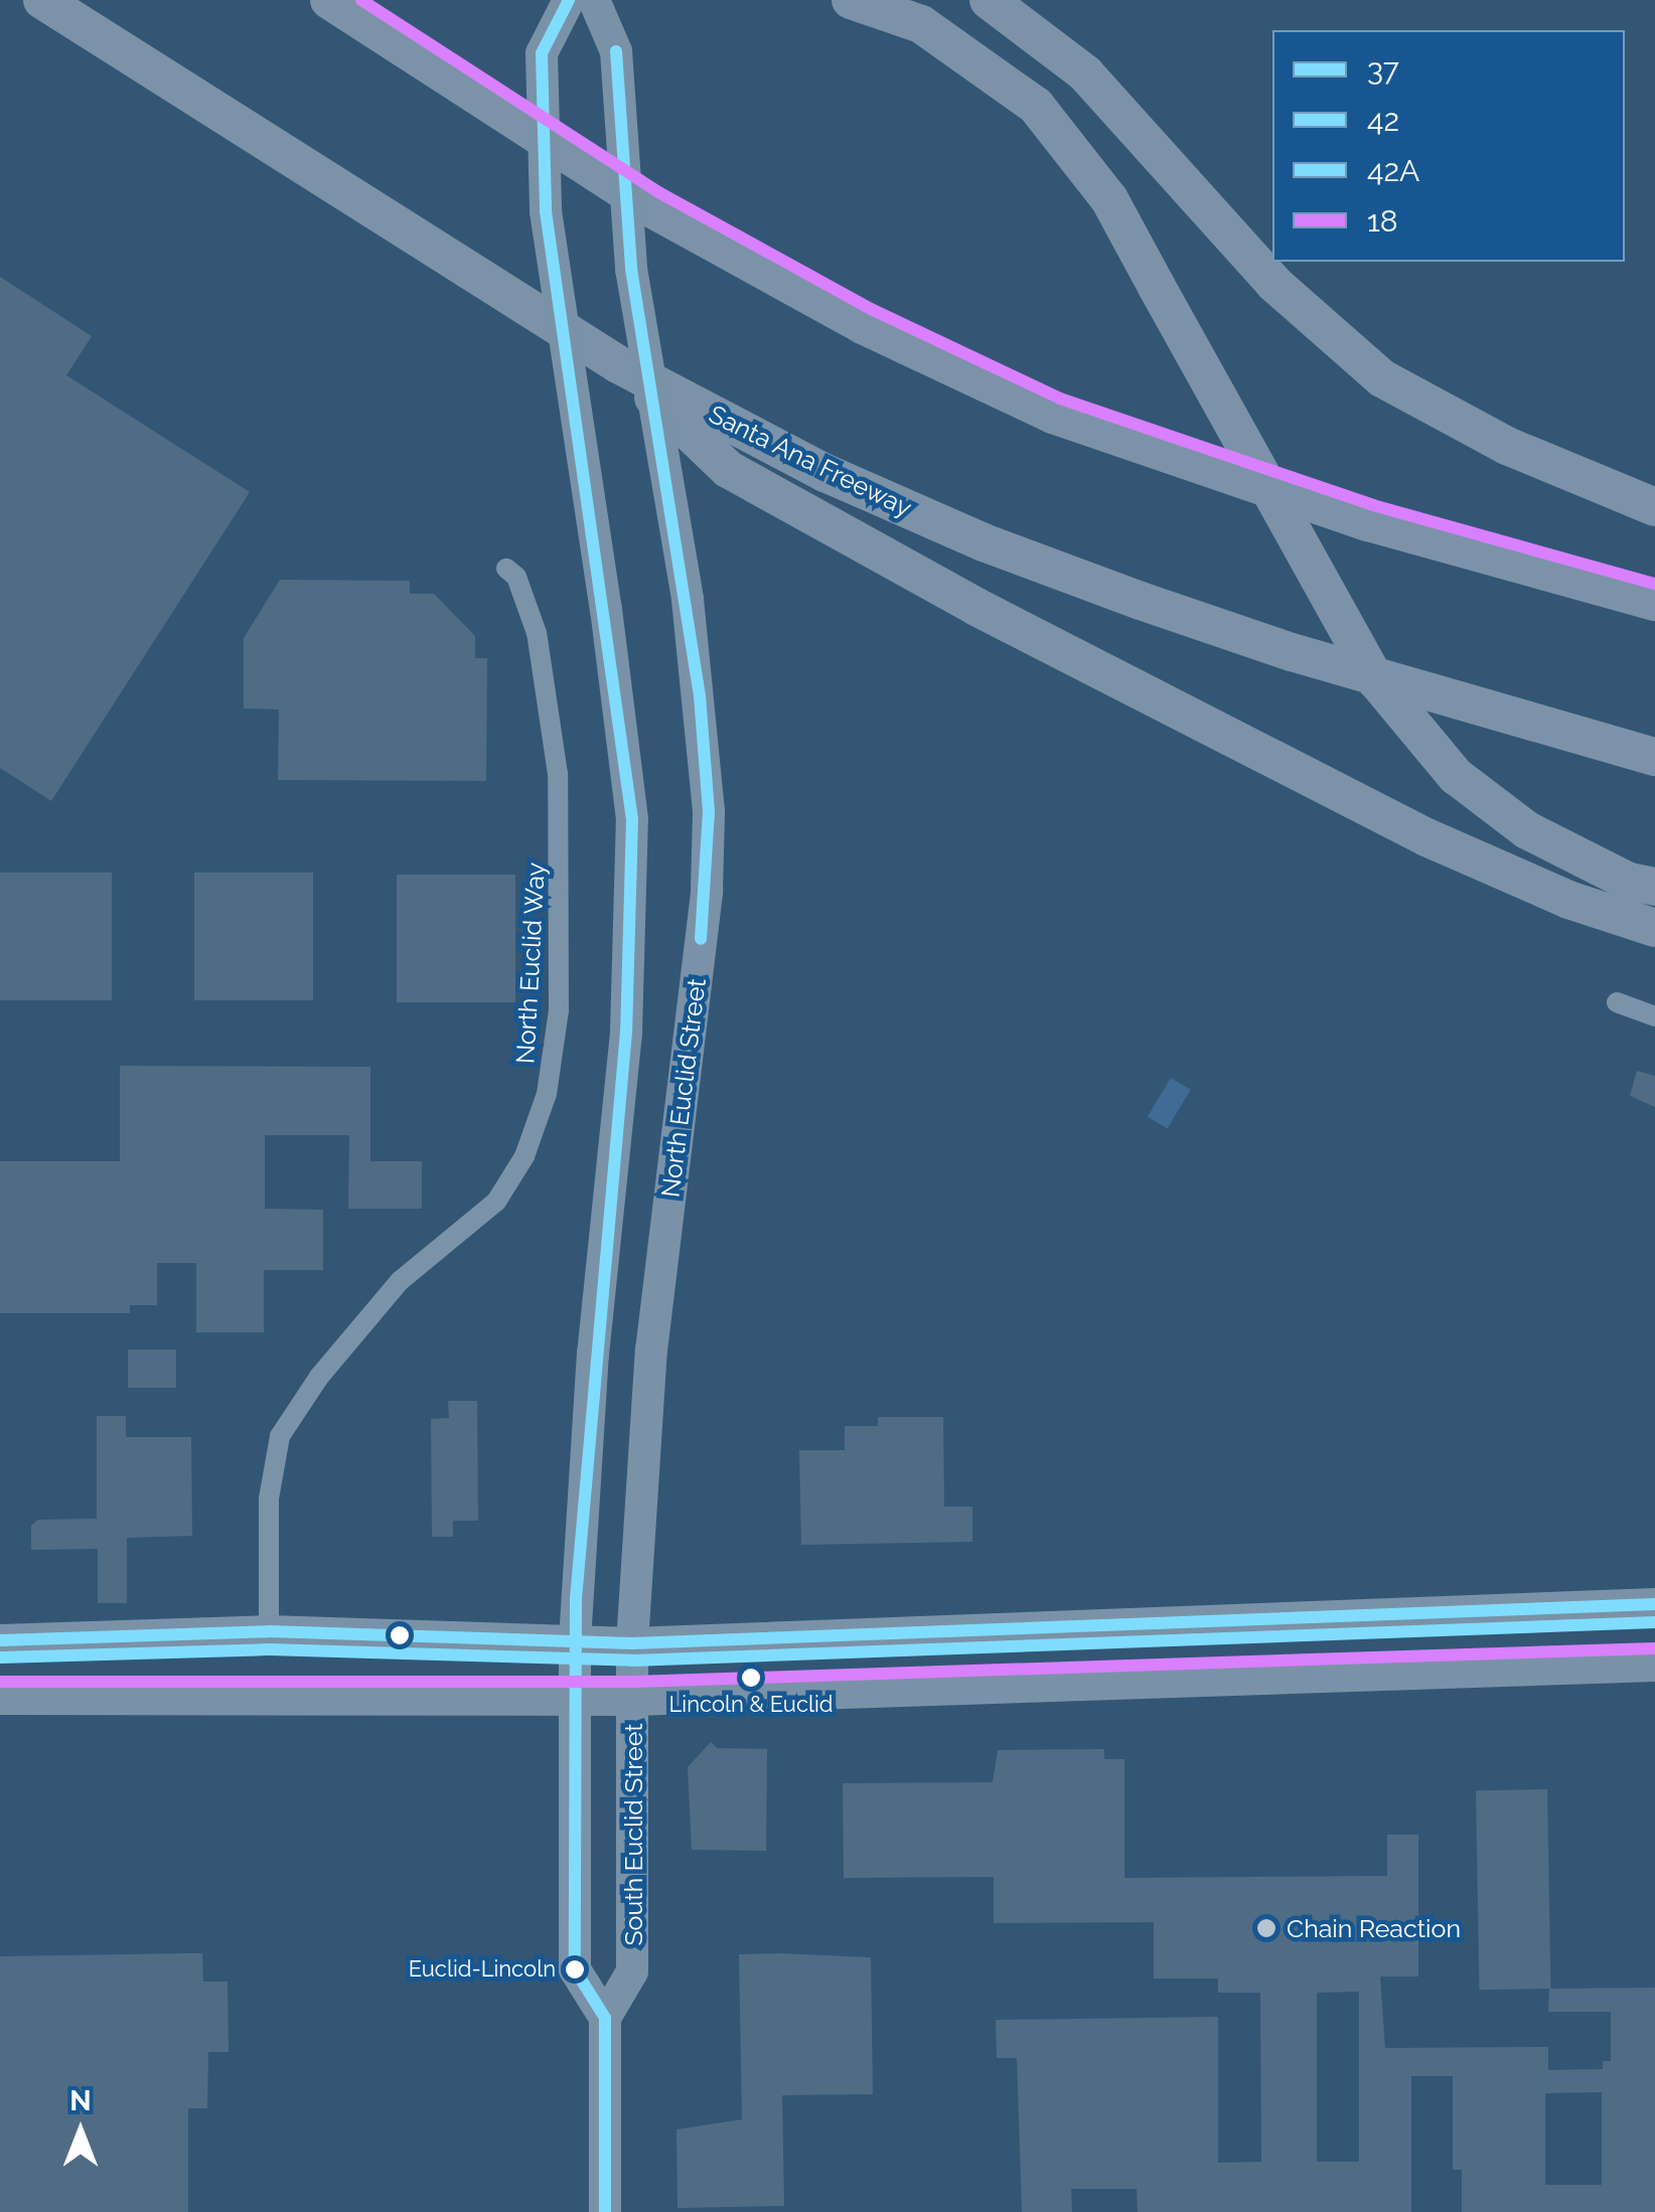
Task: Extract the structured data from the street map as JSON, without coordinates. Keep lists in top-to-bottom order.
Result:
{
  "streets": {
    "highway": ["Santa Ana Freeway"],
    "main road": ["North Euclid Street", "South Euclid Street"],
    "street": ["North Euclid Way"]
  },
  "crossings": [
    ["North Euclid Street", "South Euclid Street"]
  ],
  "places": ["Lincoln & Euclid", "Chain Reaction", "Euclid-Lincoln"],
  "lines": [
    "transit line 37",
    "transit line 18",
    "transit line 42",
    "transit line 42A"
  ],
  "legend": [
    "37",
    "42",
    "42A",
    "18"
  ],
  "north": "top"
}
